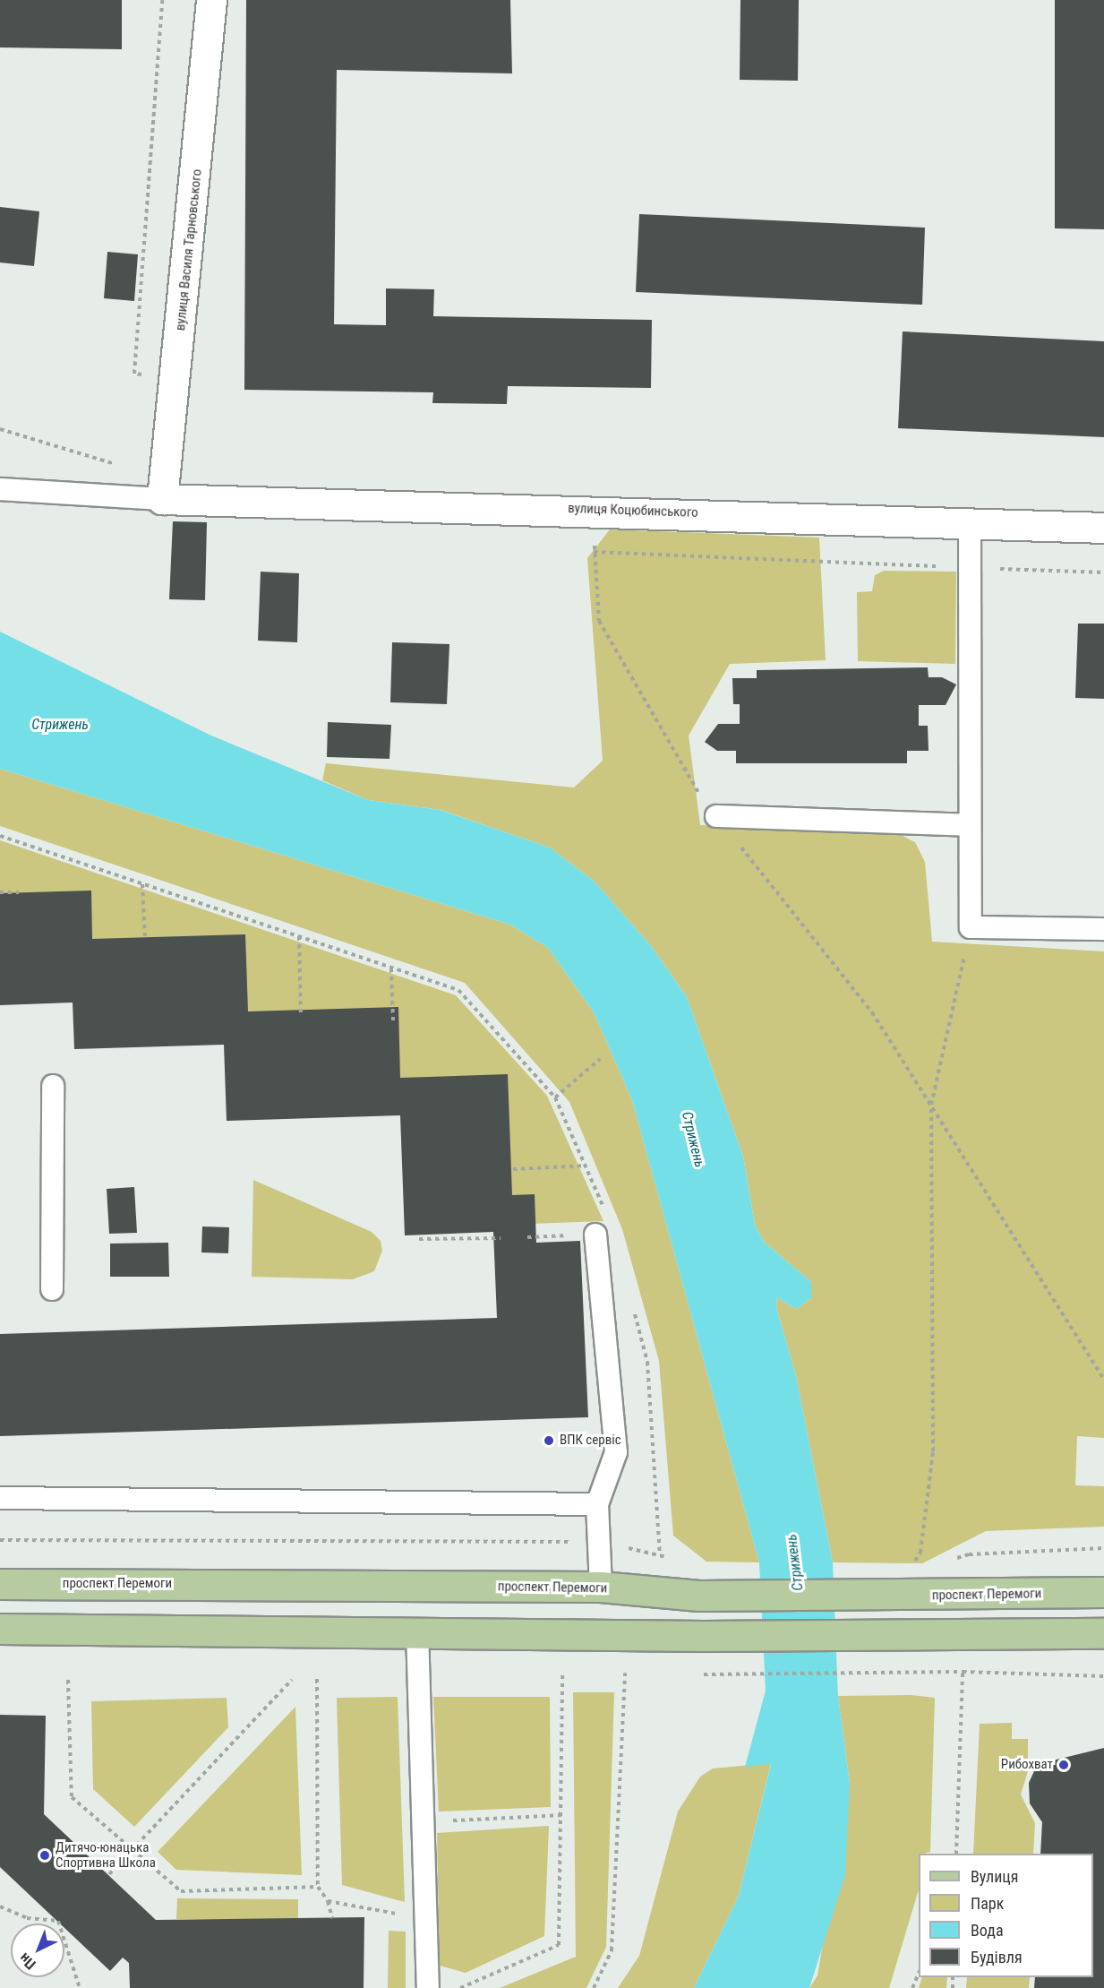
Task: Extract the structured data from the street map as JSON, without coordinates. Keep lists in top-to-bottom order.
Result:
{
  "streets": {
    "main road": ["проспект Перемоги"],
    "street": ["вулиця Василя Тарновського", "вулиця Коцюбинського"]
  },
  "crossings": [
    ["вулиця Василя Тарновського", "вулиця Коцюбинського"]
  ],
  "water": ["Стрижень"],
  "places": ["ВПК сервіс", "Рибохват", "Дитячо-юнацька Спортивна Школа"],
  "legend": [
    "Вулиця",
    "Парк",
    "Вода",
    "Будівля"
  ],
  "north": "bottom left"
}
